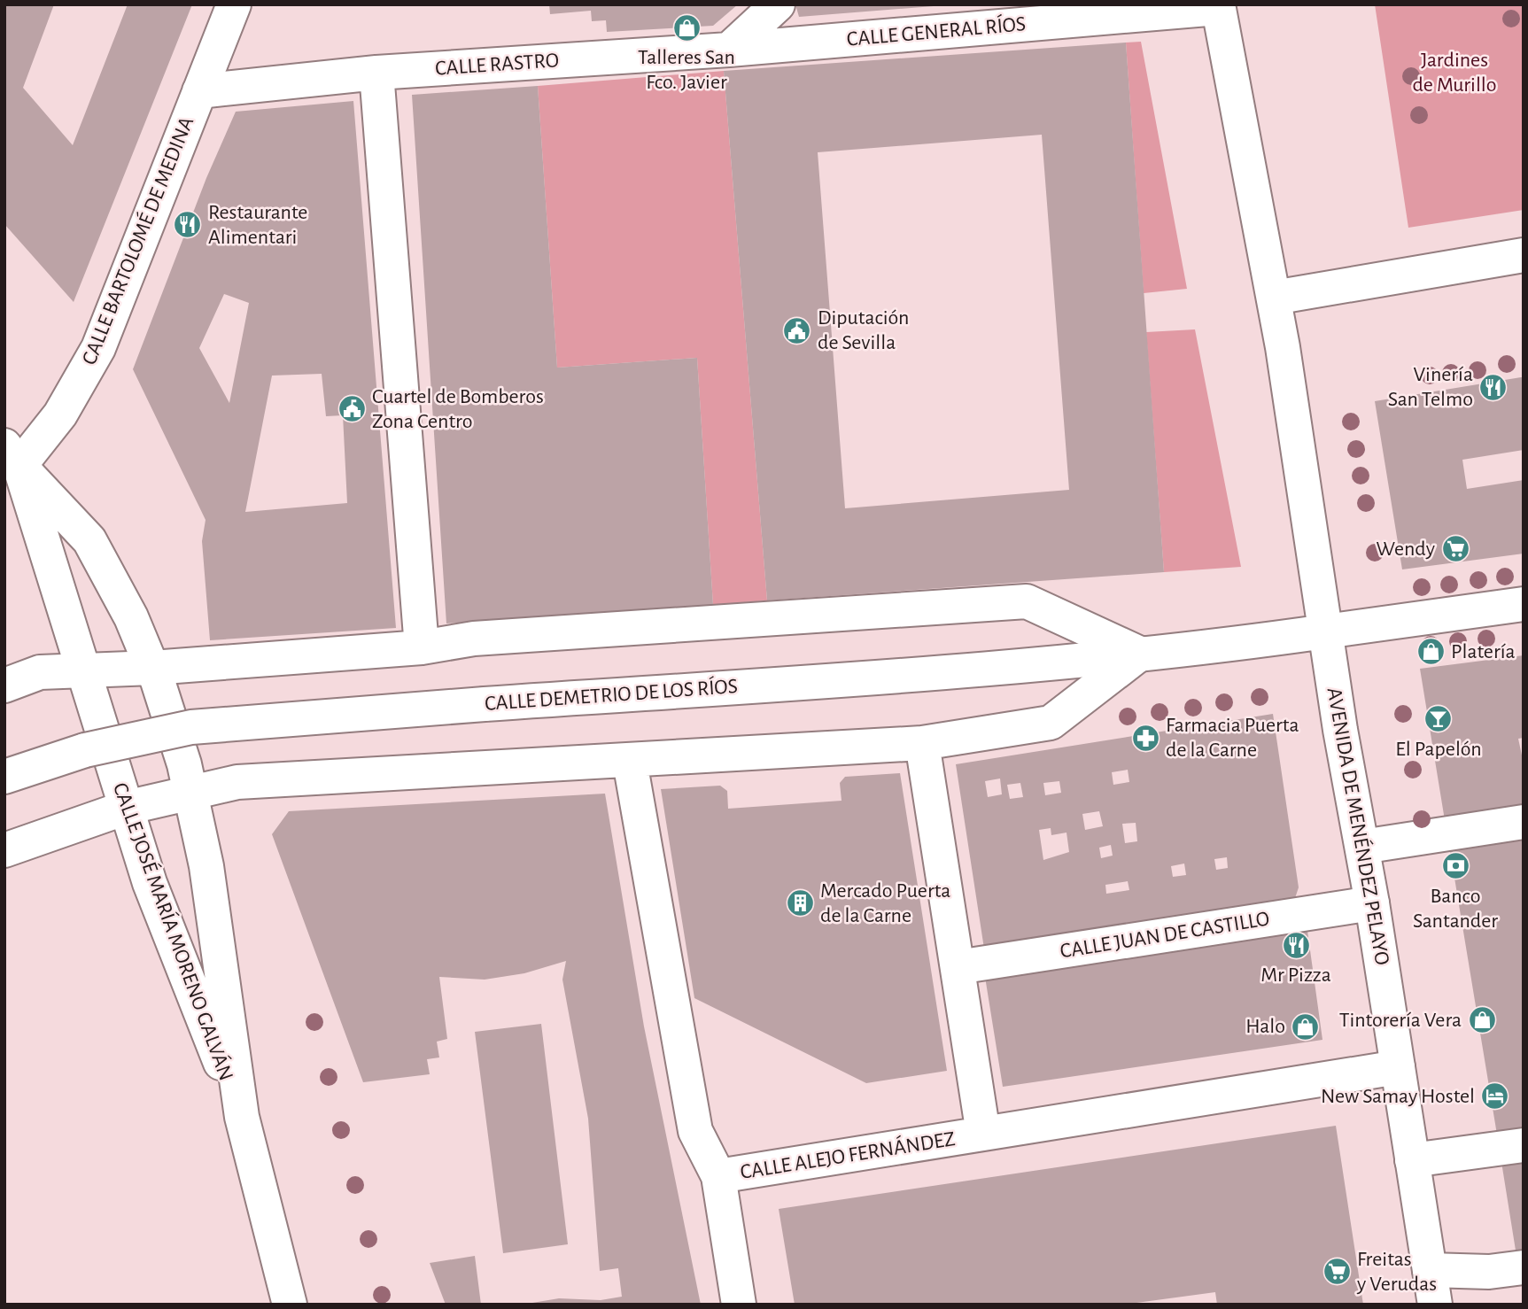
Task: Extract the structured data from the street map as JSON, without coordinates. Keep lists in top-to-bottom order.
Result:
{
  "streets": {
    "street": [
      "CALLE GENERAL RÍOS",
      "CALLE RASTRO",
      "CALLE BARTOLOMÉ DE MEDINA",
      "CALLE DEMETRIO DE LOS RÍOS",
      "AVENIDA DE MENÉNDEZ PELAYO",
      "CALLE JOSÉ MARÍA MORENO GALVÁN",
      "CALLE JUAN DE CASTILLO",
      "CALLE ALEJO FERNÁNDEZ"
    ]
  },
  "crossings": [
    ["CALLE GENERAL RÍOS", "CALLE RASTRO"],
    ["CALLE RASTRO", "CALLE BARTOLOMÉ DE MEDINA"],
    ["CALLE BARTOLOMÉ DE MEDINA", "CALLE JOSÉ MARÍA MORENO GALVÁN"],
    ["CALLE DEMETRIO DE LOS RÍOS", "AVENIDA DE MENÉNDEZ PELAYO"],
    ["CALLE DEMETRIO DE LOS RÍOS", "CALLE JOSÉ MARÍA MORENO GALVÁN"],
    ["AVENIDA DE MENÉNDEZ PELAYO", "CALLE JUAN DE CASTILLO"],
    ["AVENIDA DE MENÉNDEZ PELAYO", "CALLE ALEJO FERNÁNDEZ"]
  ],
  "parks": ["Jardines de Murillo"],
  "places": {
    "shop": [
      "Talleres San Fco. Javier",
      "Platería",
      "Tintorería Vera",
      "Halo"
    ],
    "restaurant": ["Restaurante Alimentari", "Vinería San Telmo", "Mr Pizza"],
    "public building": ["Diputación de Sevilla", "Cuartel de Bomberos Zona Centro"],
    "supermarket": ["Wendy", "Freitas y Verudas"],
    "bar": ["El Papelón"],
    "pharmacy": ["Farmacia Puerta de la Carne"],
    "bank": ["Banco Santander"],
    "building": ["Mercado Puerta de la Carne"],
    "hotel": ["New Samay Hostel"]
  }
}
